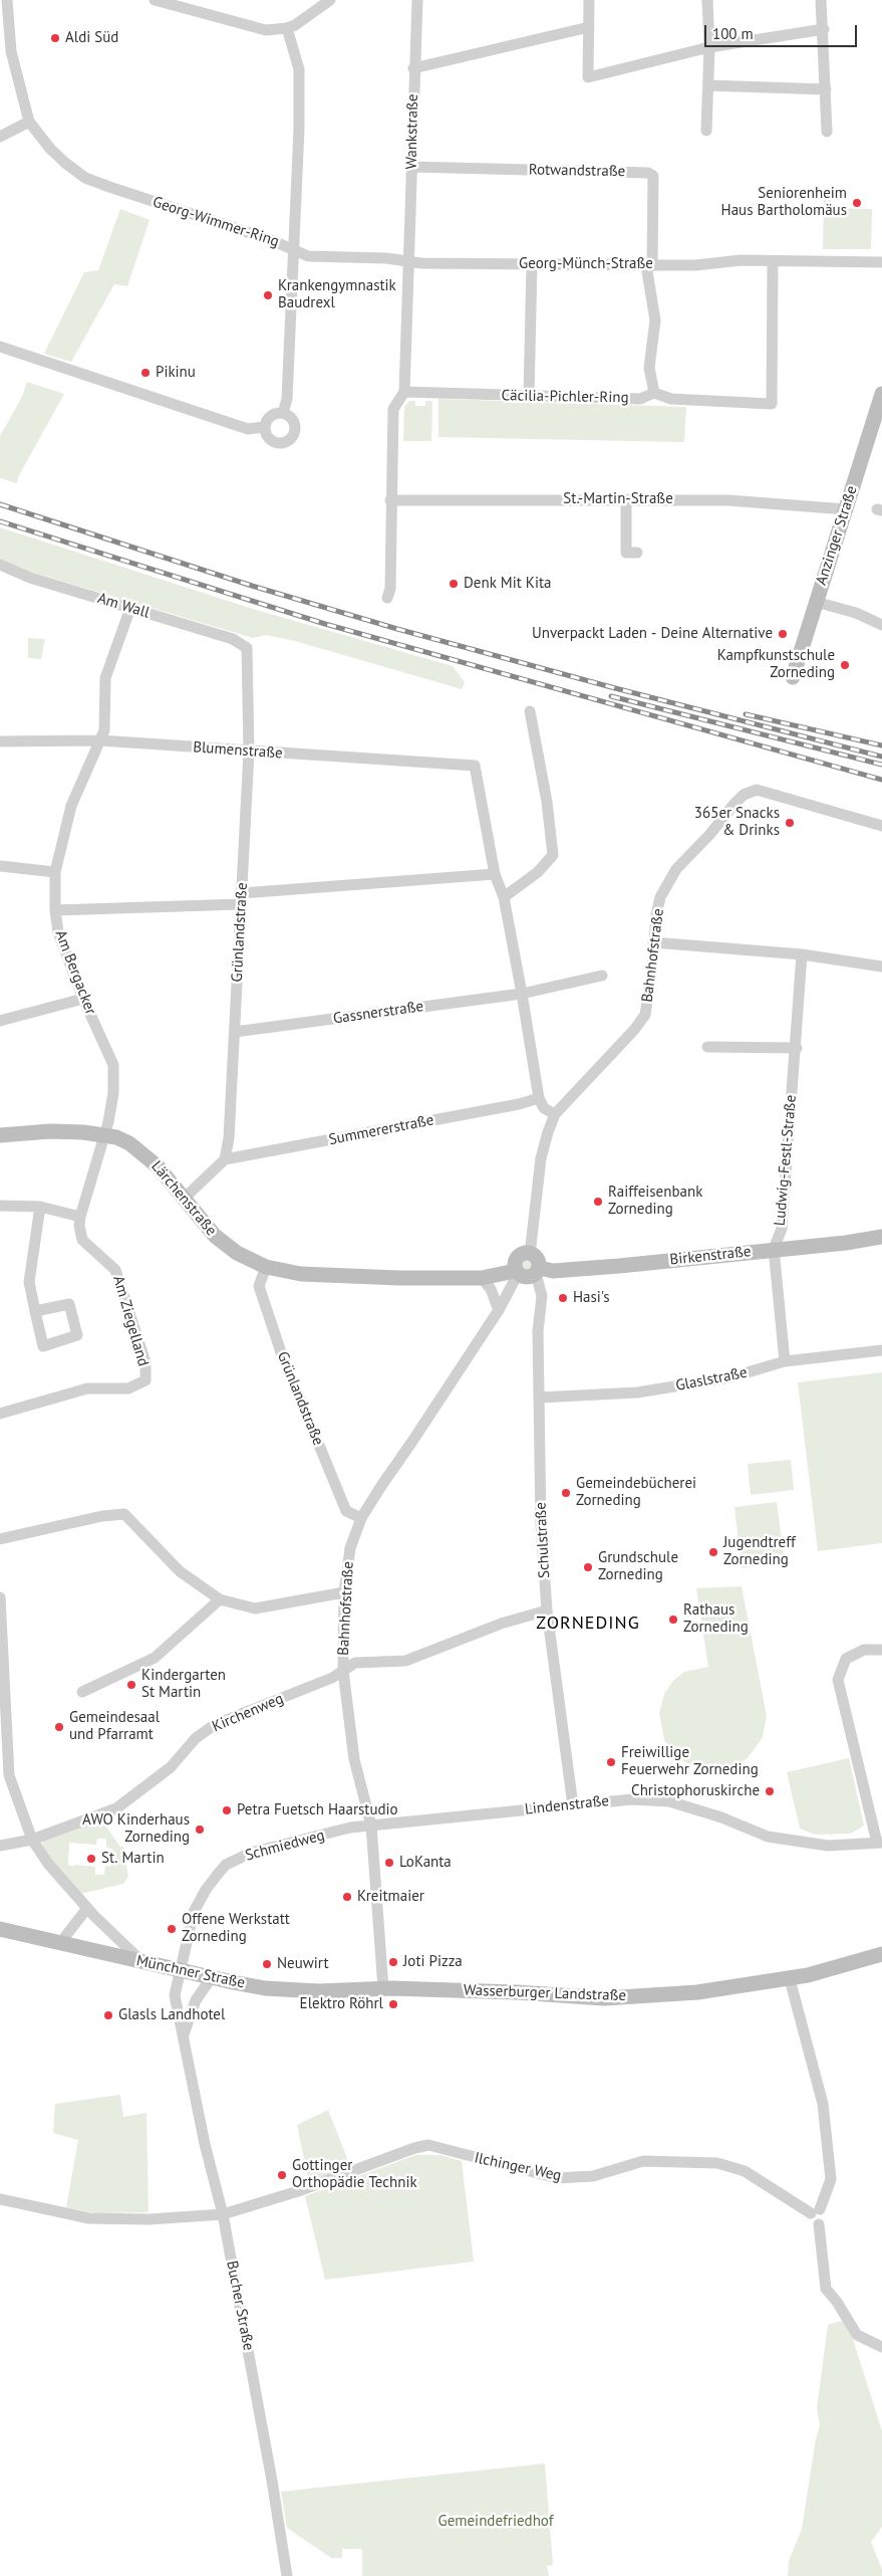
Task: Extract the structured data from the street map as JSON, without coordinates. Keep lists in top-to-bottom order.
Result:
{
  "streets": {
    "street": [
      "Wankstraße",
      "Rotwandstraße",
      "Georg-Wimmer-Ring",
      "Georg-Münch-Straße",
      "Cäcilia-Pichler-Ring",
      "St.-Martin-Straße",
      "Anzinger Straße",
      "Am Wall",
      "Blumenstraße",
      "Grünlandstraße",
      "Bahnhofstraße",
      "Am Bergacker",
      "Gassnerstraße",
      "Summererstraße",
      "Ludwig-Festl-Straße",
      "Lärchenstraße",
      "Birkenstraße",
      "Am Ziegelland",
      "Glaslstraße",
      "Schulstraße",
      "Kirchenweg",
      "Lindenstraße",
      "Schmiedweg",
      "Münchner Straße",
      "Wasserburger Landstraße",
      "Ilchinger Weg",
      "Bucher Straße"
    ]
  },
  "crossings": [
    ["Wankstraße", "Rotwandstraße"],
    ["Wankstraße", "Georg-Münch-Straße"],
    ["Rotwandstraße", "Georg-Münch-Straße"],
    ["Georg-Wimmer-Ring", "Georg-Münch-Straße"],
    ["Georg-Münch-Straße", "Cäcilia-Pichler-Ring"],
    ["St.-Martin-Straße", "Anzinger Straße"],
    ["Am Wall", "Grünlandstraße"],
    ["Am Wall", "Am Bergacker"],
    ["Blumenstraße", "Grünlandstraße"],
    ["Blumenstraße", "Am Bergacker"],
    ["Grünlandstraße", "Bahnhofstraße"],
    ["Grünlandstraße", "Gassnerstraße"],
    ["Grünlandstraße", "Summererstraße"],
    ["Grünlandstraße", "Lärchenstraße"],
    ["Bahnhofstraße", "Lärchenstraße"],
    ["Bahnhofstraße", "Birkenstraße"],
    ["Bahnhofstraße", "Schulstraße"],
    ["Bahnhofstraße", "Kirchenweg"],
    ["Bahnhofstraße", "Lindenstraße"],
    ["Bahnhofstraße", "Schmiedweg"],
    ["Bahnhofstraße", "Münchner Straße"],
    ["Bahnhofstraße", "Wasserburger Landstraße"],
    ["Am Bergacker", "Lärchenstraße"],
    ["Am Bergacker", "Am Ziegelland"],
    ["Ludwig-Festl-Straße", "Birkenstraße"],
    ["Ludwig-Festl-Straße", "Glaslstraße"],
    ["Lärchenstraße", "Birkenstraße"],
    ["Lärchenstraße", "Am Ziegelland"],
    ["Lärchenstraße", "Schulstraße"],
    ["Birkenstraße", "Schulstraße"],
    ["Glaslstraße", "Schulstraße"],
    ["Schulstraße", "Kirchenweg"],
    ["Schulstraße", "Lindenstraße"],
    ["Lindenstraße", "Schmiedweg"],
    ["Schmiedweg", "Münchner Straße"],
    ["Schmiedweg", "Bucher Straße"],
    ["Münchner Straße", "Wasserburger Landstraße"],
    ["Münchner Straße", "Bucher Straße"],
    ["Ilchinger Weg", "Bucher Straße"]
  ],
  "districts": ["ZORNEDING"],
  "parks": ["Gemeindefriedhof"],
  "places": [
    "Aldi Süd",
    "Seniorenheim Haus Bartholomäus",
    "Krankengymnastik Baudrexl",
    "Pikinu",
    "Denk Mit Kita",
    "Unverpackt Laden - Deine Alternative",
    "Kampfkunstschule Zorneding",
    "365er Snacks & Drinks",
    "Raiffeisenbank Zorneding",
    "Hasi's",
    "Gemeindebücherei Zorneding",
    "Jugendtreff Zorneding",
    "Grundschule Zorneding",
    "Rathaus Zorneding",
    "Kindergarten St Martin",
    "Gemeindesaal und Pfarramt",
    "Freiwillige Feuerwehr Zorneding",
    "Christophoruskirche",
    "Petra Fuetsch Haarstudio",
    "AWO Kinderhaus Zorneding",
    "St. Martin",
    "LoKanta",
    "Kreitmaier",
    "Offene Werkstatt Zorneding",
    "Joti Pizza",
    "Neuwirt",
    "Elektro Röhrl",
    "Glasls Landhotel",
    "Gottinger Orthopädie Technik"
  ],
  "scale_bar": "100 m"
}
